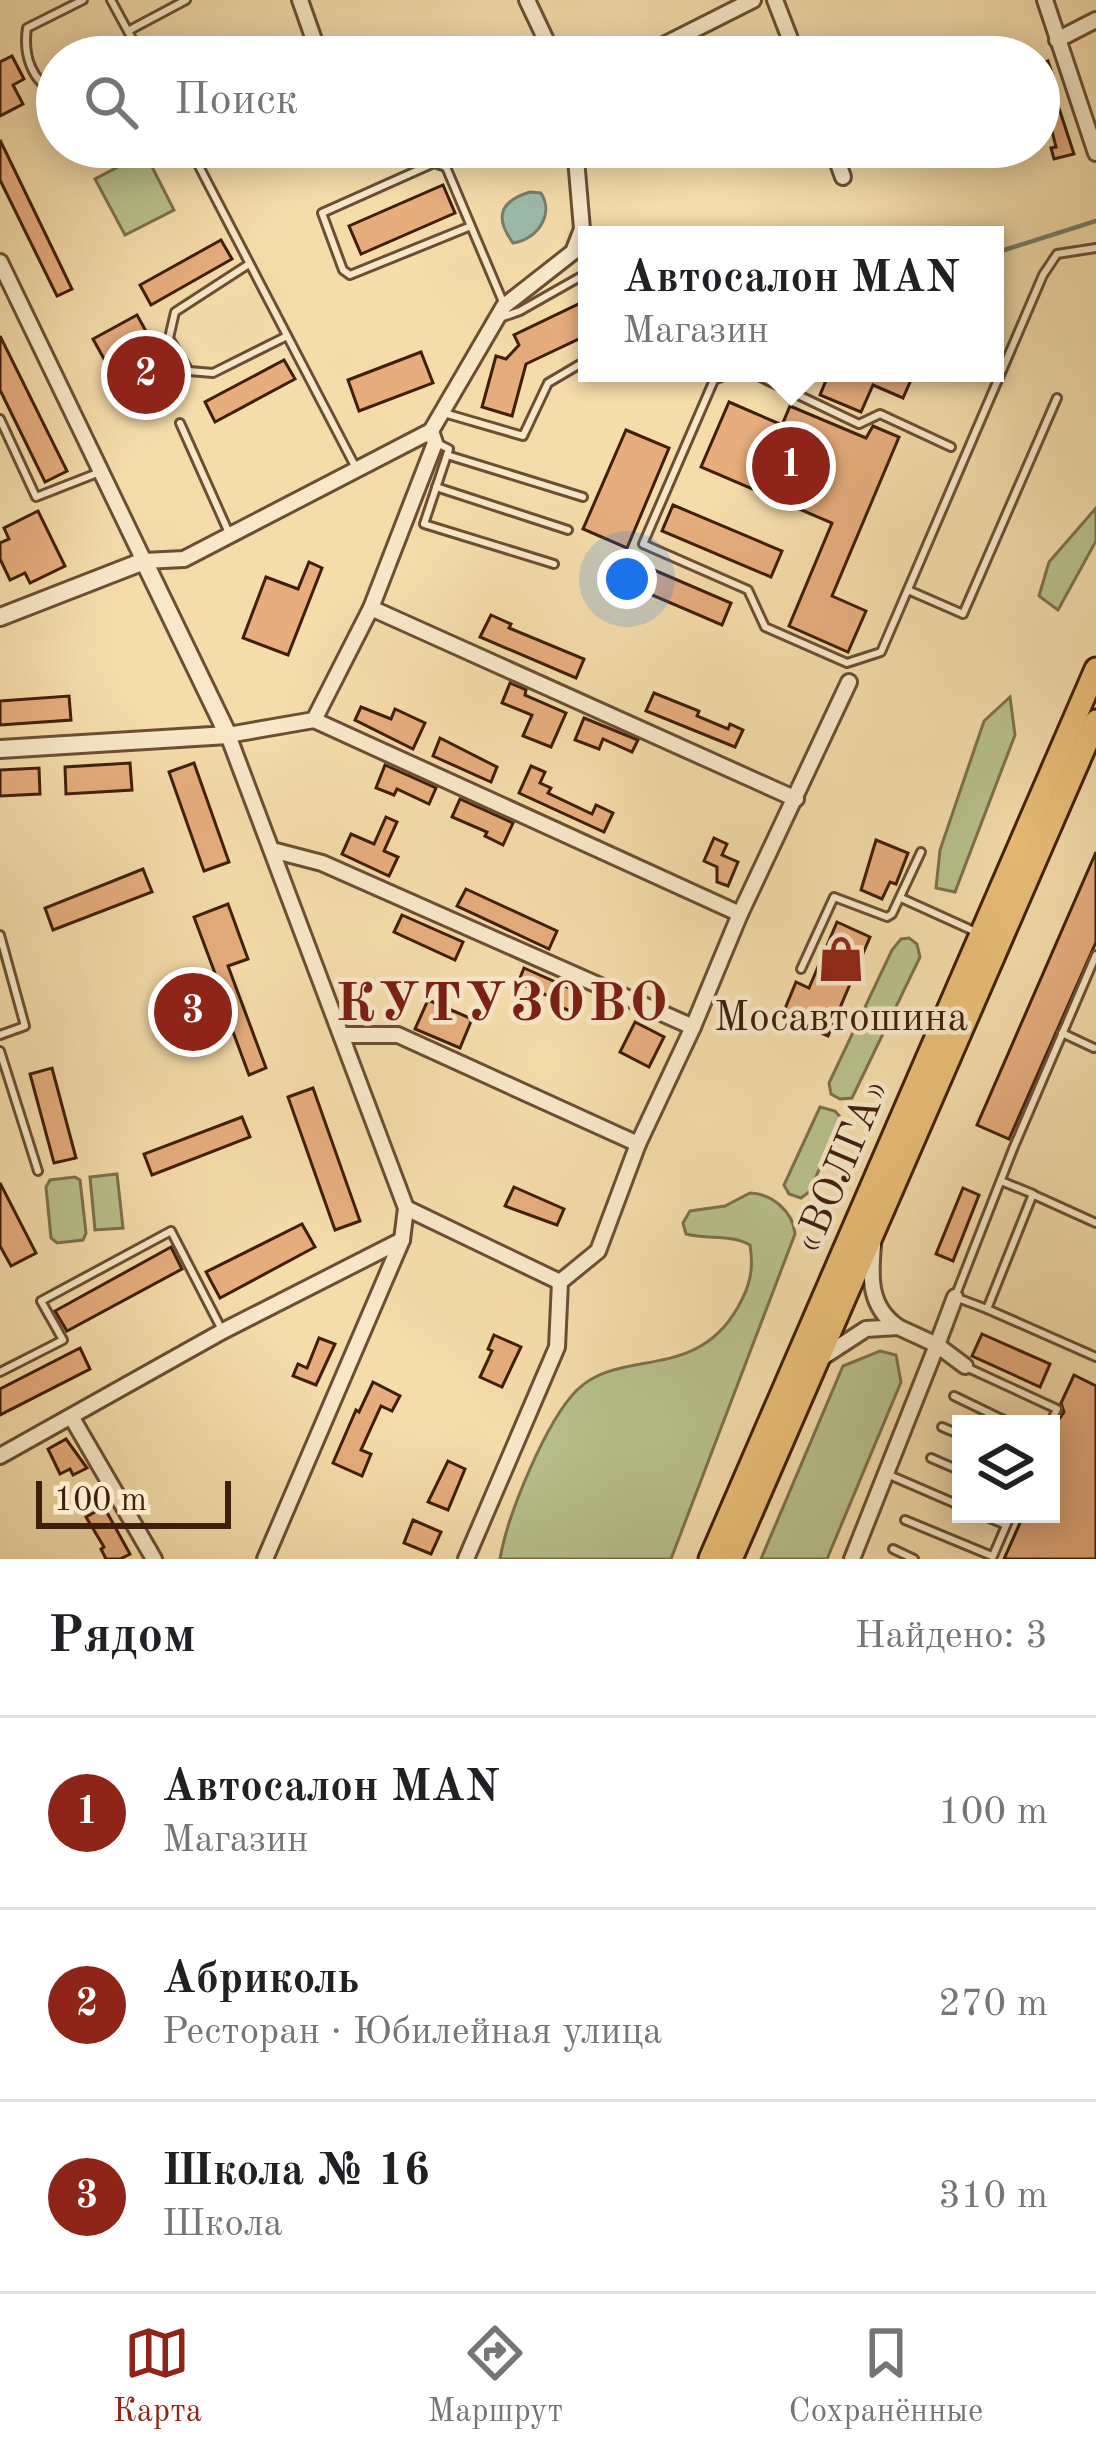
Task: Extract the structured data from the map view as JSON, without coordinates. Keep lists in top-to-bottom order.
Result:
{
  "streets": {
    "highway": ["«ВОЛГА»"]
  },
  "districts": ["КУТУЗОВО"],
  "places": {
    "shop": ["Мосавтошина"]
  },
  "scale_bar": "100 m",
  "page": {
    "search": "Поиск",
    "popup": ["Автосалон MAN", "Магазин"],
    "pins": ["2", "1", "3"],
    "scale": "100 m",
    "heading": ["Рядом", "Найдено: 3"],
    "list": [
      {
        "mark": "1",
        "name": "Автосалон MAN",
        "note": "Магазин",
        "value": "100 m"
      },
      {
        "mark": "2",
        "name": "Абриколь",
        "note": "Ресторан · Юбилейная улица",
        "value": "270 m"
      },
      {
        "mark": "3",
        "name": "Школа № 16",
        "note": "Школа",
        "value": "310 m"
      }
    ],
    "nav": ["Карта", "Маршрут", "Сохранённые"]
  }
}
